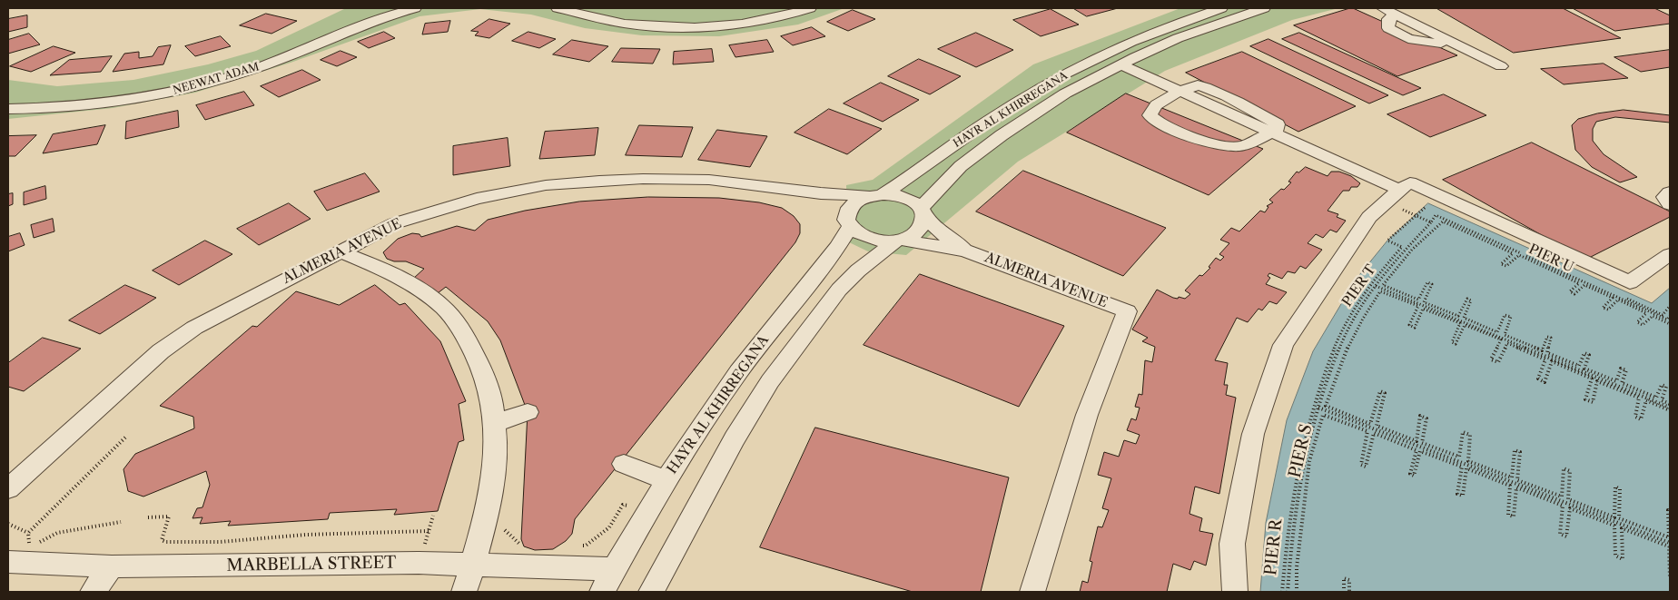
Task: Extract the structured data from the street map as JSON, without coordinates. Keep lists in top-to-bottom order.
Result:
{
  "streets": {
    "street": [
      "NEEWAT ADAM",
      "HAYR AL KHIRREGANA",
      "ALMERIA AVENUE",
      "MARBELLA STREET"
    ],
    "path": [
      "PIER U",
      "PIER T",
      "PIER S",
      "PIER R"
    ]
  },
  "crossings": [
    ["HAYR AL KHIRREGANA", "ALMERIA AVENUE"],
    ["HAYR AL KHIRREGANA", "MARBELLA STREET"],
    ["PIER U", "PIER T"],
    ["PIER T", "PIER S"],
    ["PIER S", "PIER R"]
  ]
}
